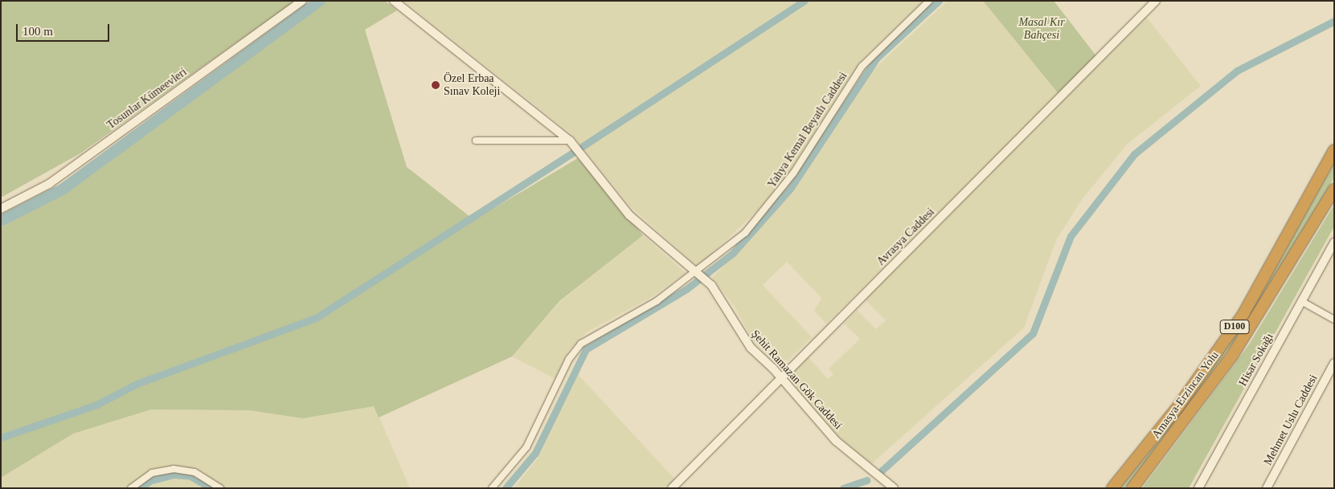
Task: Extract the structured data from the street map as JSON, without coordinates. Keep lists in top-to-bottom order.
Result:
{
  "streets": {
    "highway": ["D100", "Amasya-Erzincan Yolu"],
    "street": [
      "Tosunlar Kümeevleri",
      "Yahya Kemal Beyatlı Caddesi",
      "Avrasya Caddesi",
      "Hisar Sokağı",
      "Şehit Ramazan Gök Caddesi",
      "Mehmet Uslu Caddesi"
    ]
  },
  "crossings": [
    ["Yahya Kemal Beyatlı Caddesi", "Şehit Ramazan Gök Caddesi"],
    ["Avrasya Caddesi", "Şehit Ramazan Gök Caddesi"]
  ],
  "parks": ["Masal Kır Bahçesi"],
  "places": ["Özel Erbaa Sınav Koleji"],
  "scale_bar": "100 m"
}
